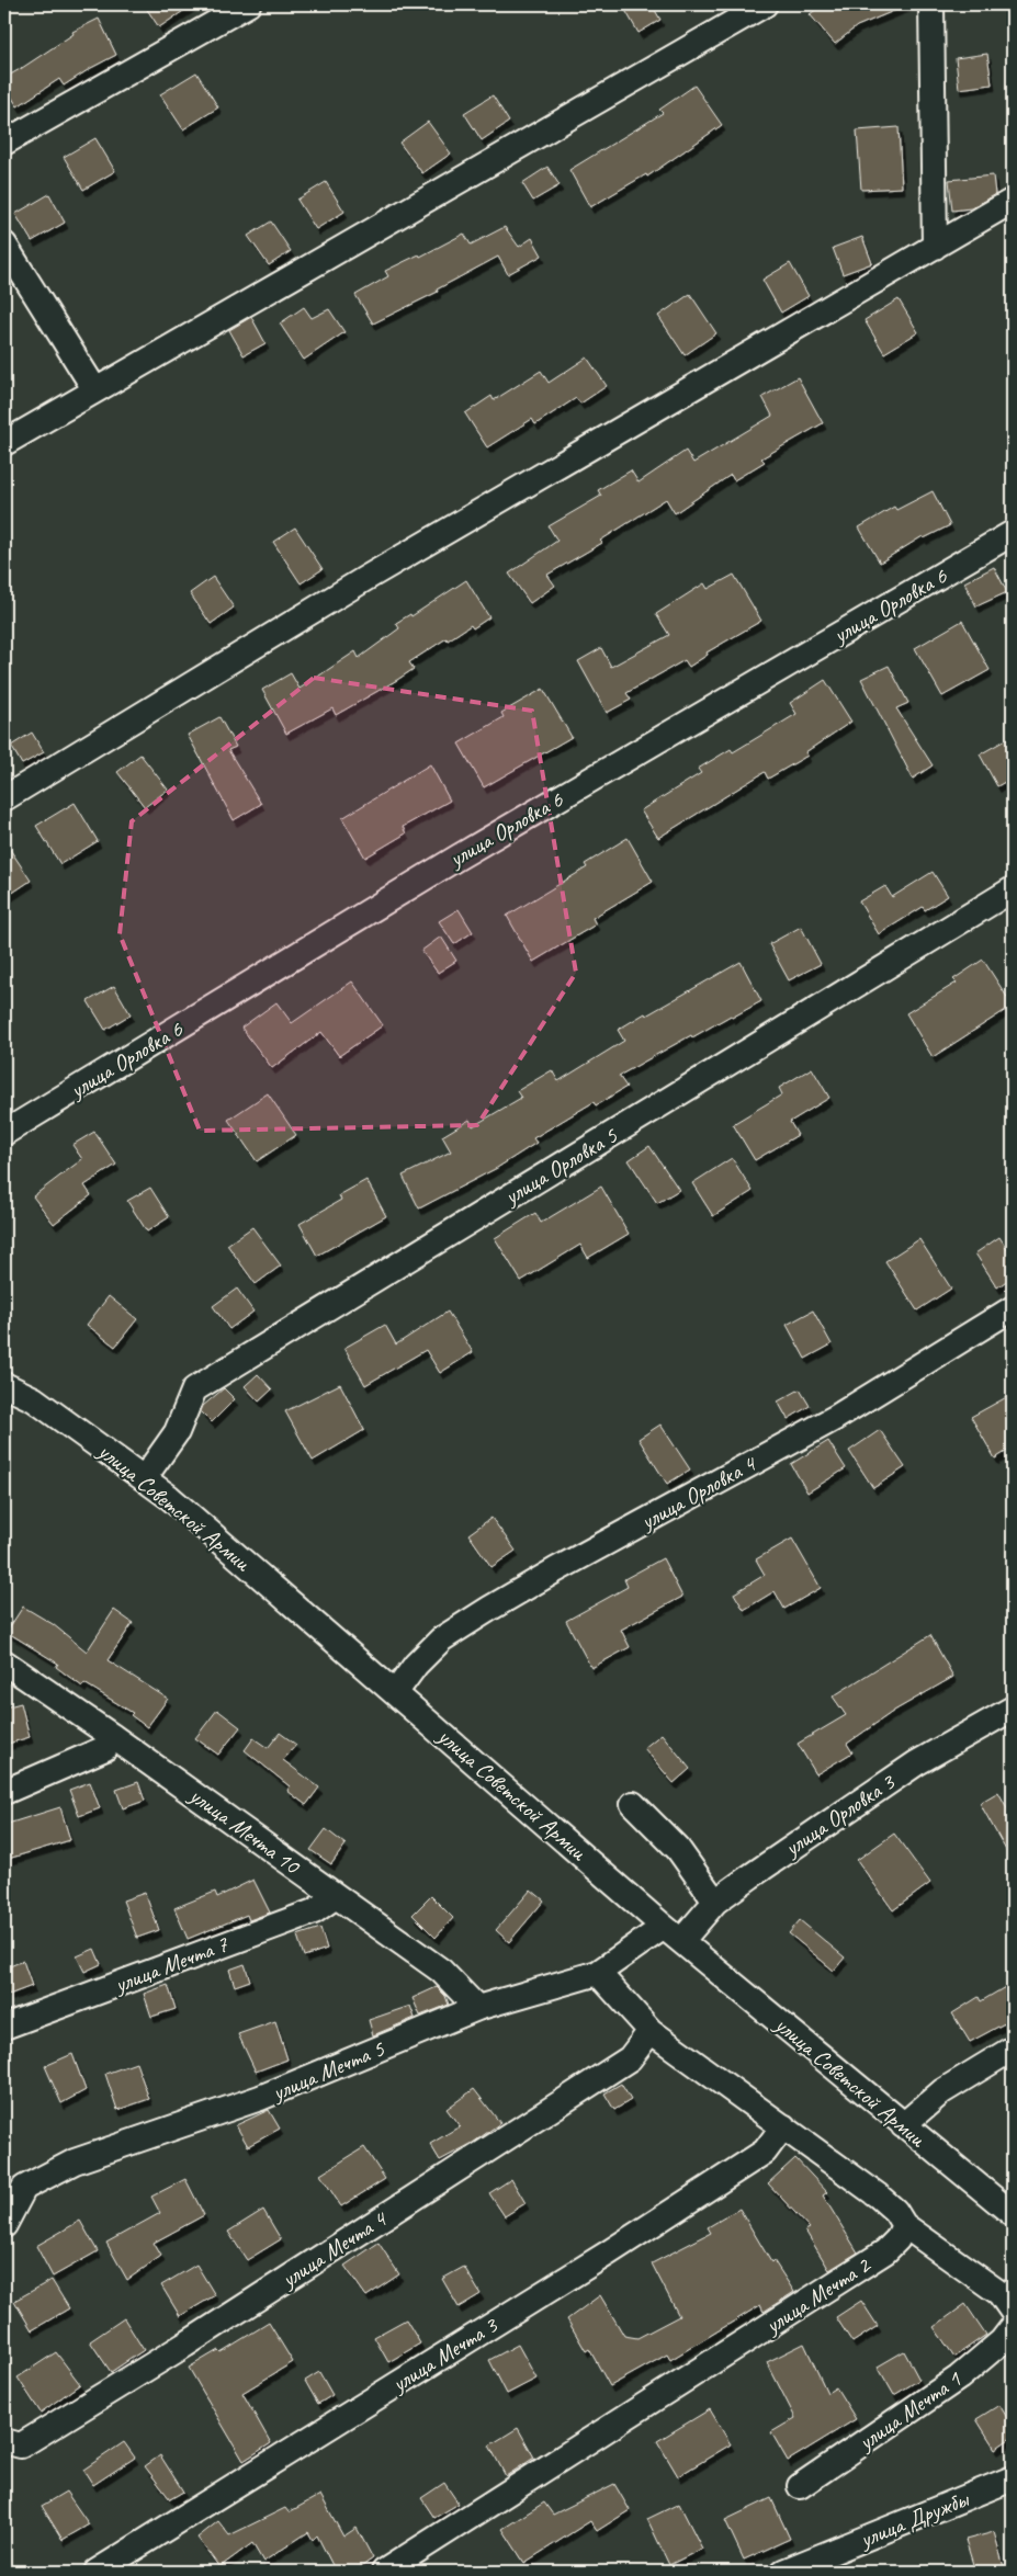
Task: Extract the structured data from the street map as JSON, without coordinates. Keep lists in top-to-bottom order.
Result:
{
  "streets": {
    "street": [
      "улица Орловка 6",
      "улица Орловка 5",
      "улица Орловка 4",
      "улица Советской Армии",
      "улица Орловка 3",
      "улица Мечта 10",
      "улица Мечта 7",
      "улица Мечта 5",
      "улица Мечта 4",
      "улица Мечта 2",
      "улица Мечта 3",
      "улица Мечта 1",
      "улица Дружбы"
    ]
  },
  "crossings": [
    ["улица Орловка 5", "улица Советской Армии"],
    ["улица Орловка 4", "улица Советской Армии"],
    ["улица Советской Армии", "улица Орловка 3"],
    ["улица Советской Армии", "улица Мечта 5"],
    ["улица Орловка 3", "улица Мечта 5"],
    ["улица Мечта 10", "улица Мечта 7"],
    ["улица Мечта 10", "улица Мечта 5"]
  ]
}
